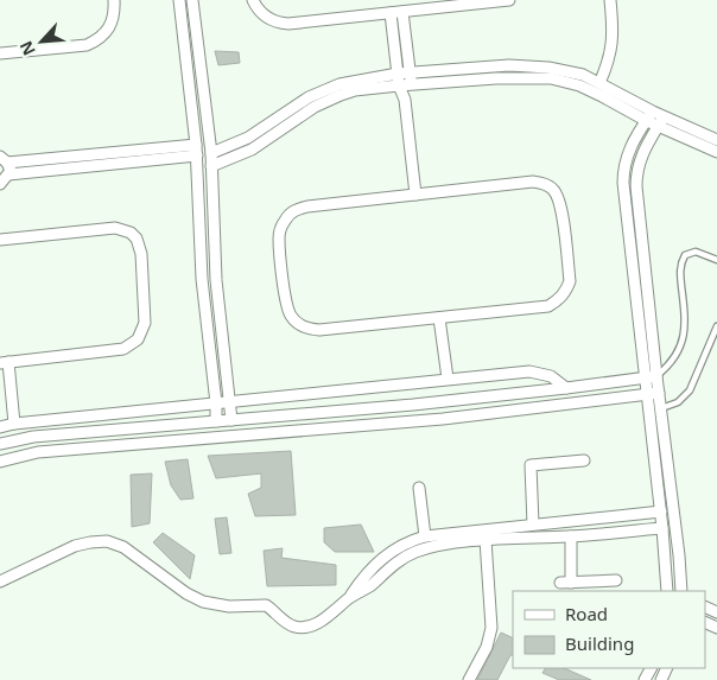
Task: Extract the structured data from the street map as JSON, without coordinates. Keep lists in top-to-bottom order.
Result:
{
  "legend": ["Road", "Building"],
  "north": "bottom left"
}
